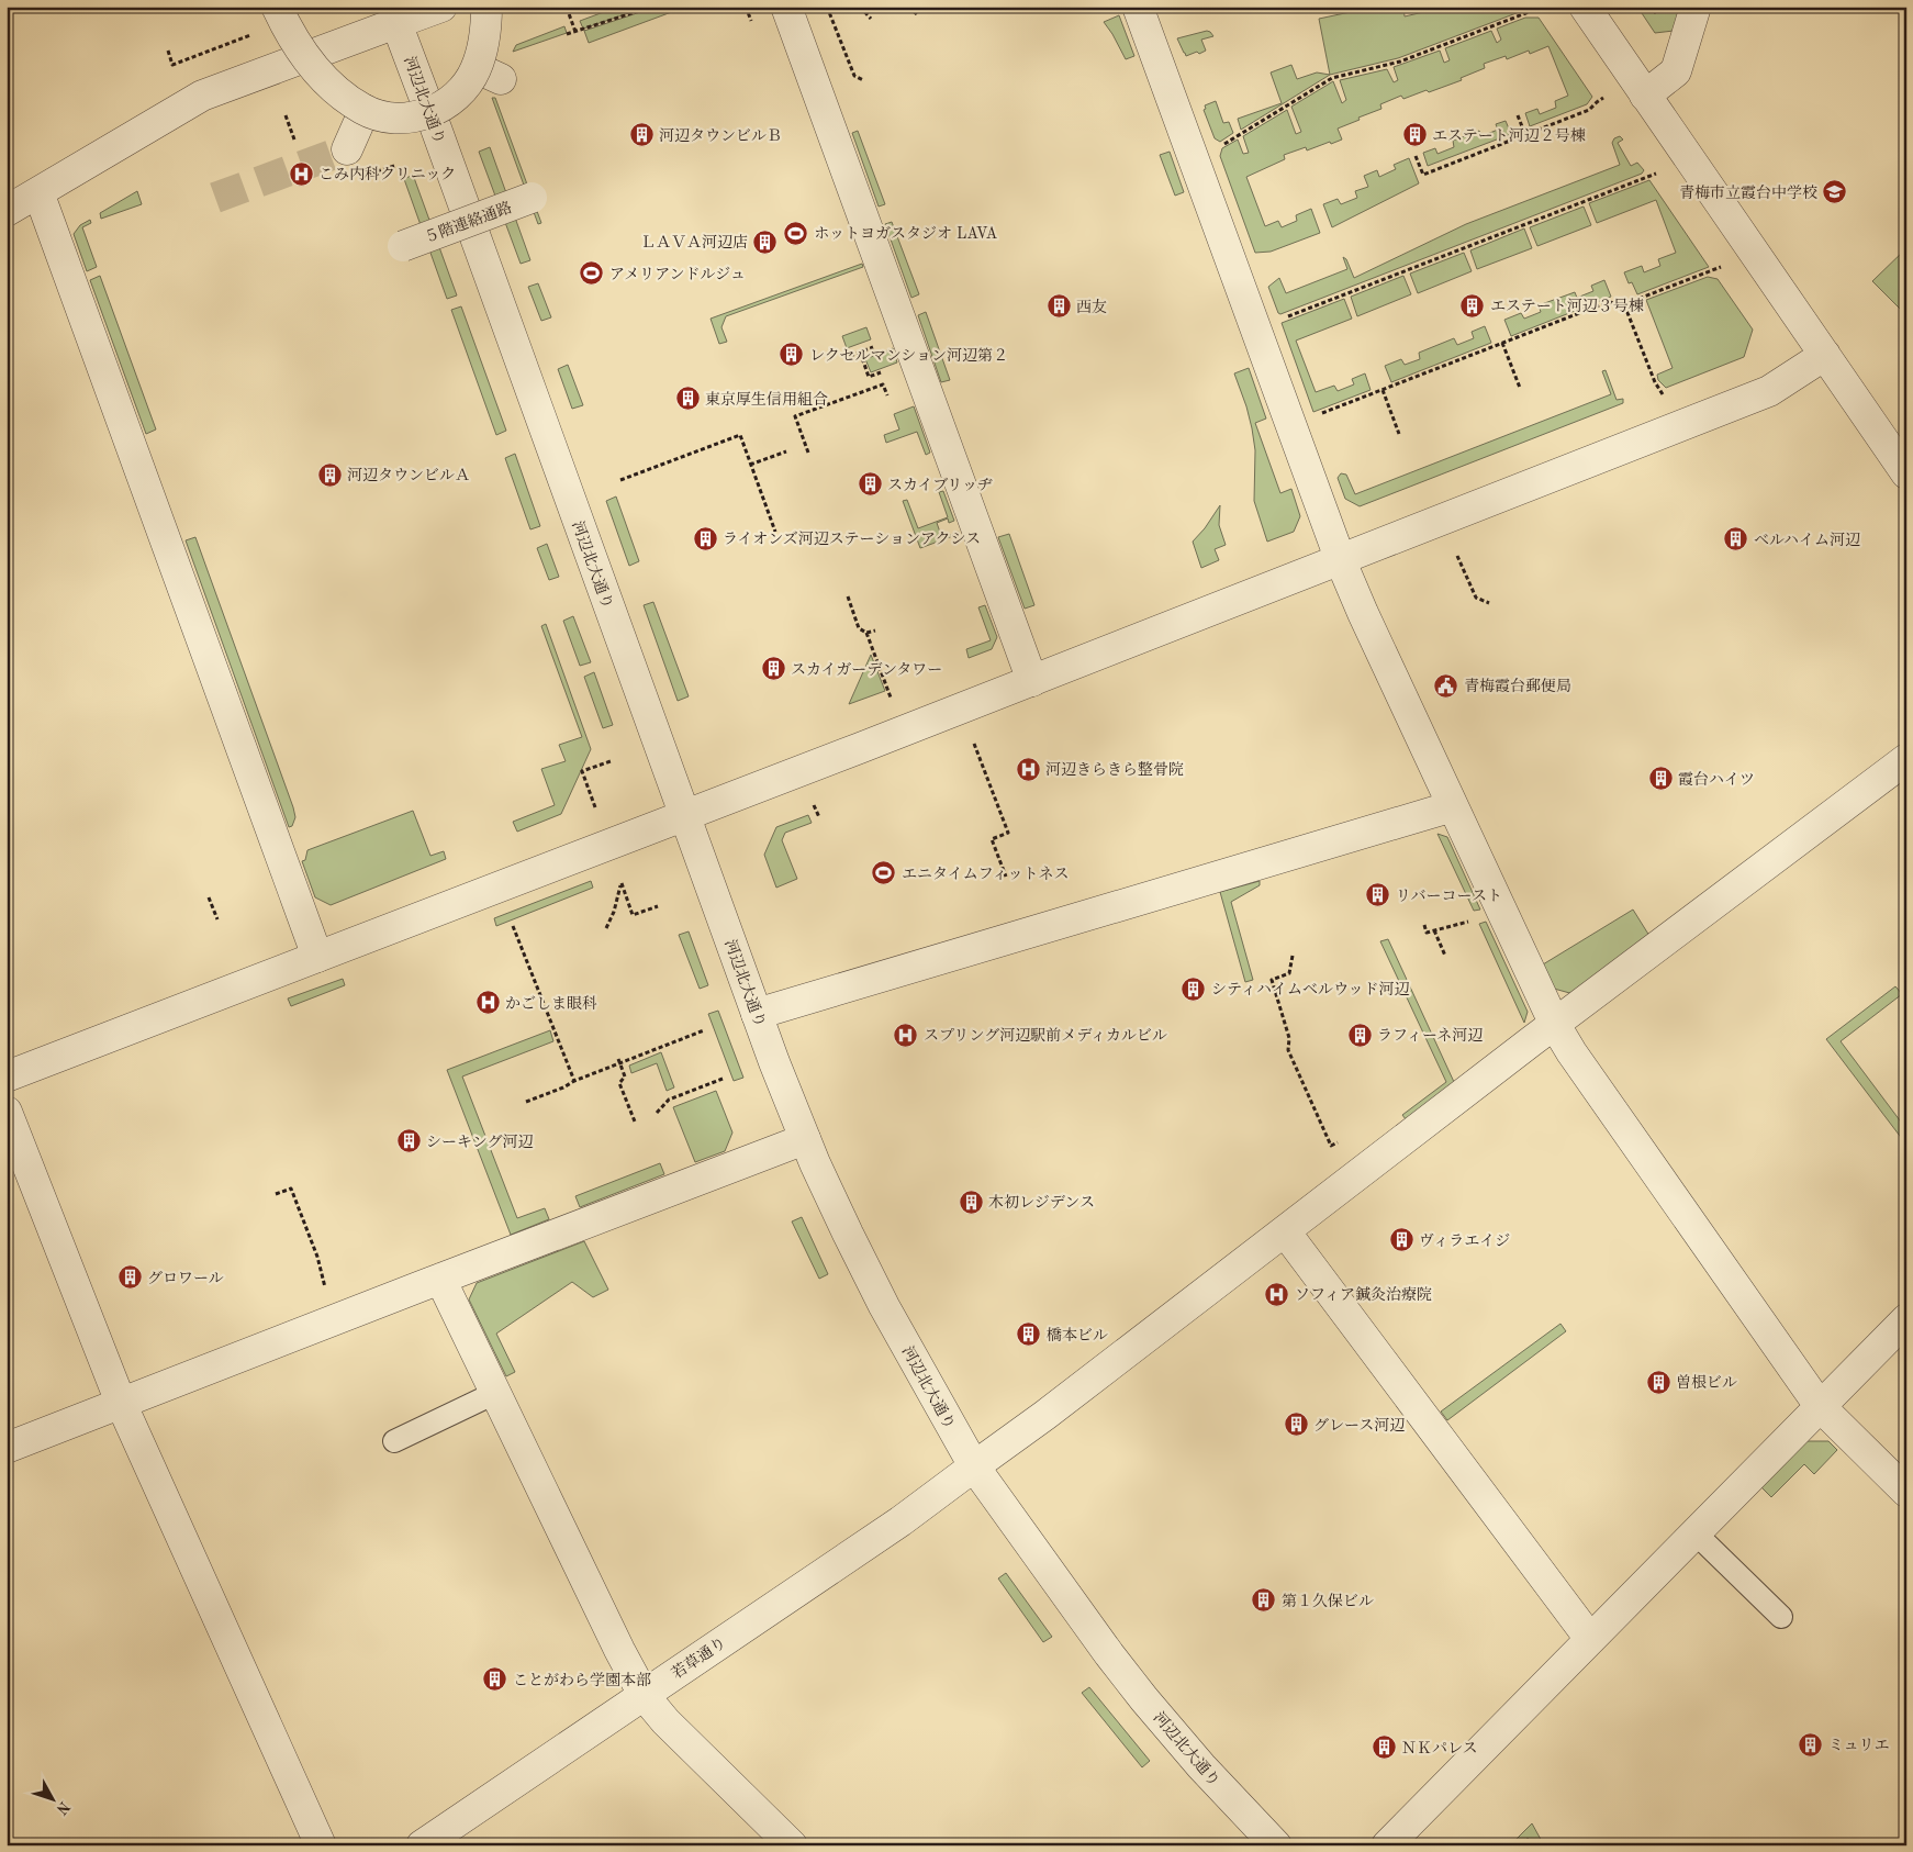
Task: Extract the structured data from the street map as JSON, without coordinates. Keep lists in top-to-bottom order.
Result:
{
  "streets": {
    "street": ["河辺北大通り", "５階連絡通路", "若草通り"]
  },
  "crossings": [
    ["河辺北大通り", "若草通り"]
  ],
  "places": {
    "building": [
      "河辺タウンビルＢ",
      "エステート河辺２号棟",
      "ＬＡＶＡ河辺店",
      "エステート河辺３号棟",
      "西友",
      "レクセルマンション河辺第２",
      "東京厚生信用組合",
      "河辺タウンビルＡ",
      "スカイブリッヂ",
      "ライオンズ河辺ステーションアクシス",
      "ベルハイム河辺",
      "スカイガーデンタワー",
      "霞台ハイツ",
      "リバーコースト",
      "シティハイムベルウッド河辺",
      "ラフィーネ河辺",
      "シーキング河辺",
      "木初レジデンス",
      "ヴィラエイジ",
      "グロワール",
      "橋本ビル",
      "曽根ビル",
      "グレース河辺",
      "第１久保ビル",
      "ことがわら学園本部",
      "ミュリエ",
      "ＮＫパレス"
    ],
    "hospital": [
      "こみ内科クリニック",
      "河辺きらきら整骨院",
      "かごしま眼科",
      "スプリング河辺駅前メディカルビル",
      "ソフィア鍼灸治療院"
    ],
    "school or university": ["青梅市立霞台中学校"],
    "sports": ["ホットヨガスタジオ LAVA", "アメリアンドルジュ", "エニタイムフィットネス"],
    "public building": ["青梅霞台郵便局"]
  },
  "north": "bottom right"
}
